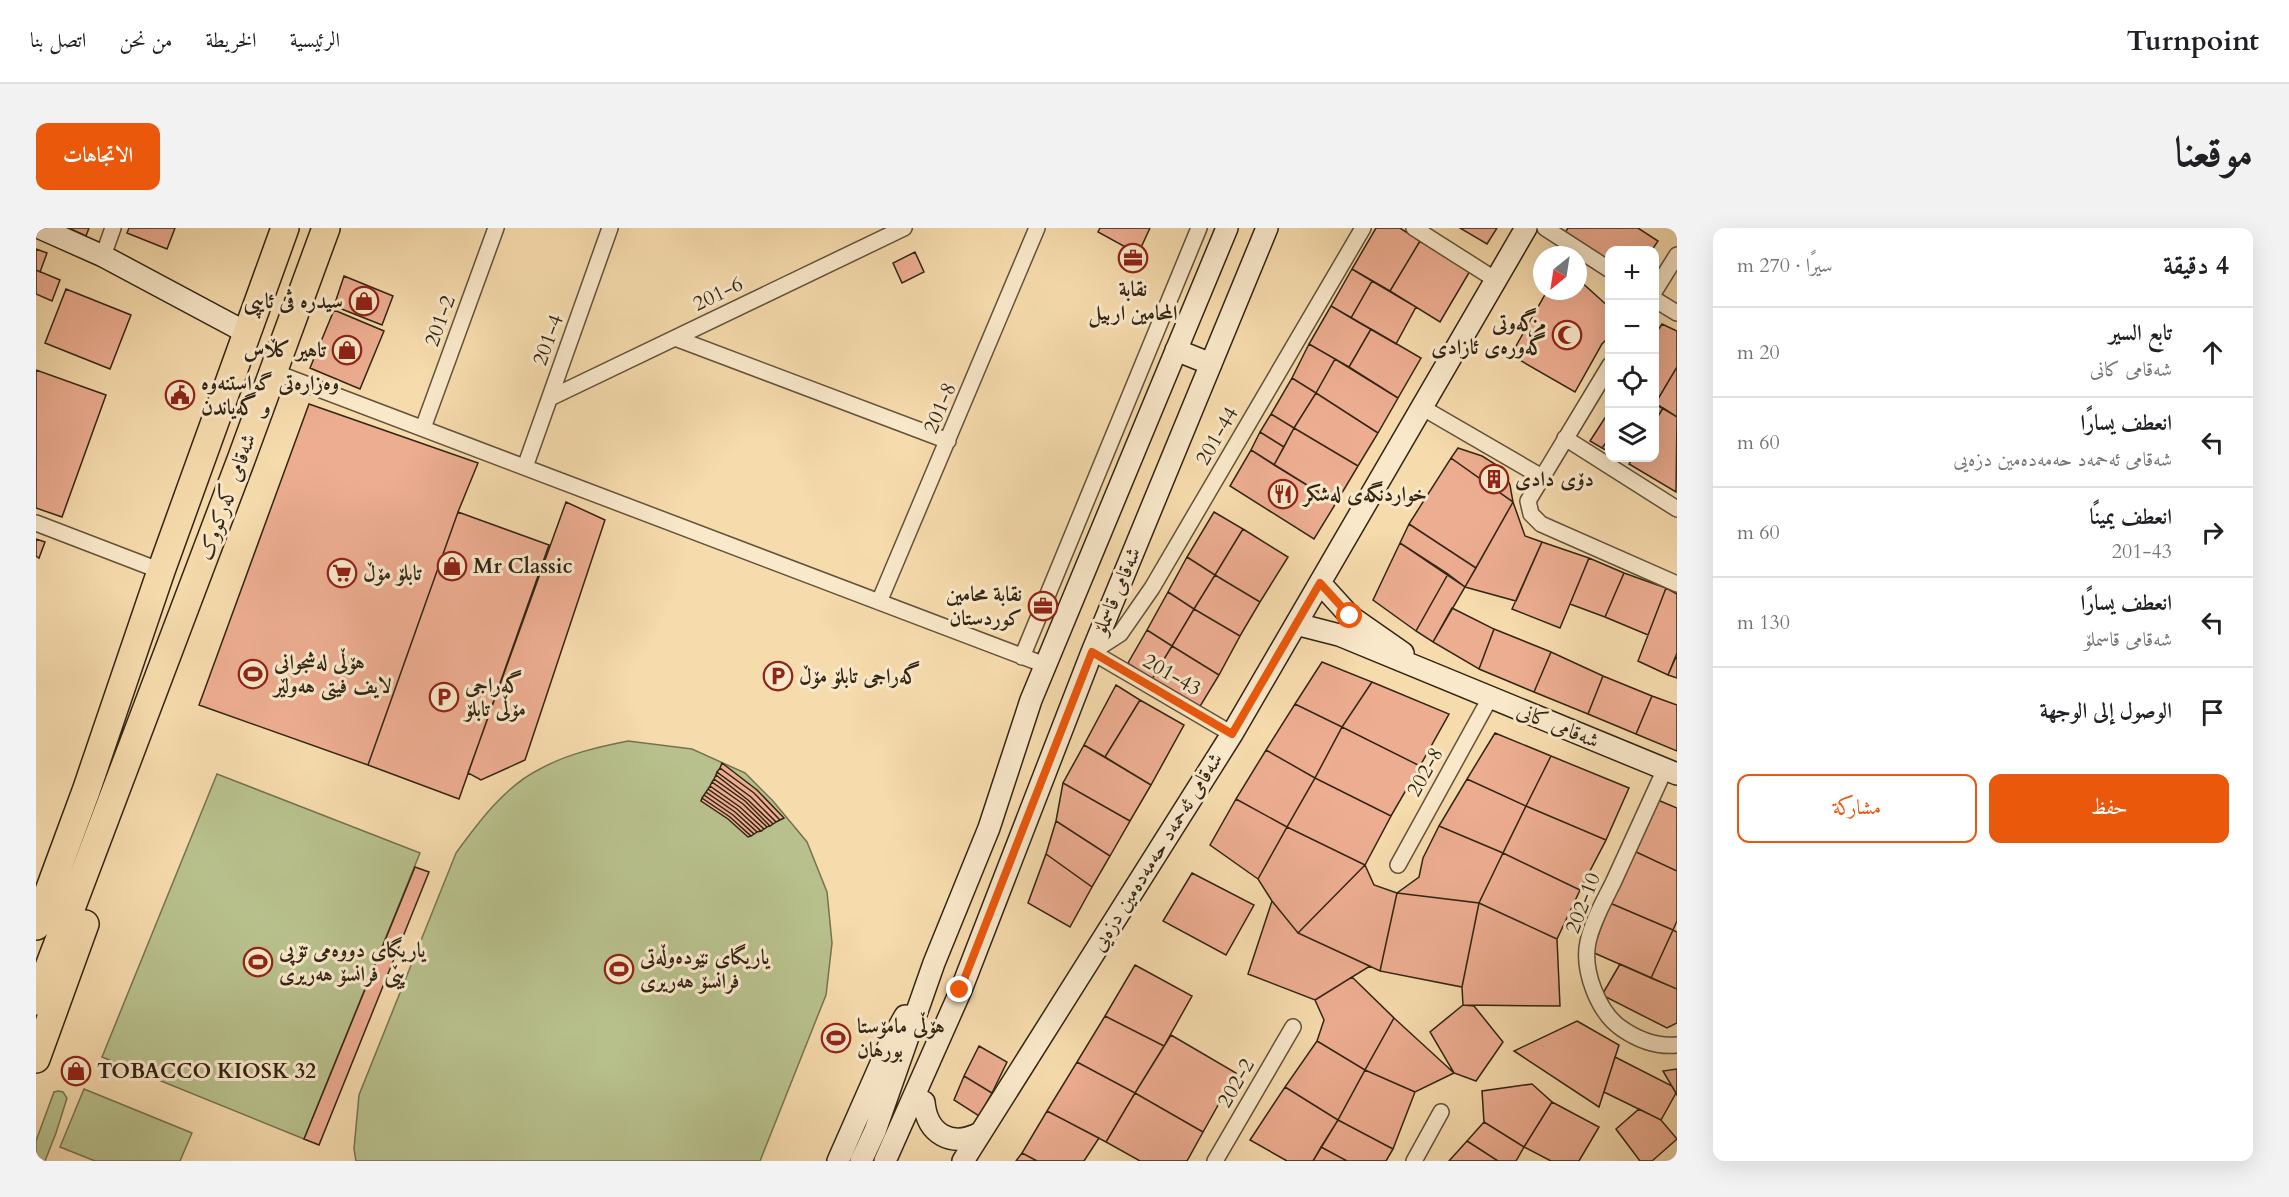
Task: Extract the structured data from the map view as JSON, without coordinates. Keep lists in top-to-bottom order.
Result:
{
  "streets": {
    "highway": ["شەقامی کەرکووک"],
    "main road": ["شەقامی قاسملۆ", "شەقامی کانی", "شەقامی ئەحمەد حەمەدەمین دزەیی"],
    "street": [
      "201-6",
      "201-2",
      "201-4",
      "201-8",
      "201-44",
      "201-43",
      "202-8",
      "202-10",
      "202-2"
    ]
  },
  "crossings": [
    ["201-6", "201-4"],
    ["201-44", "شەقامی قاسملۆ"],
    ["201-44", "201-43"],
    ["شەقامی قاسملۆ", "201-43"],
    ["201-43", "شەقامی ئەحمەد حەمەدەمین دزەیی"],
    ["شەقامی کانی", "202-8"],
    ["شەقامی کانی", "شەقامی ئەحمەد حەمەدەمین دزەیی"],
    ["شەقامی کانی", "202-10"]
  ],
  "places": {
    "office": ["نقابة المحامين اربيل", "نقابة محامين كوردستان"],
    "shop": [
      "سیدرە ڤی ئایپی",
      "تاهیر کڵاس",
      "Mr Classic",
      "TOBACCO KIOSK 32"
    ],
    "mosque": ["مزگەوتی گەورەی ئازادی"],
    "public building": ["وەزارەتی گواستنەوە و گەیاندن"],
    "building": ["دۆى دادى"],
    "restaurant": ["خواردنگەی لەشکر"],
    "supermarket": ["تابلۆ مۆڵ"],
    "sports": [
      "هۆڵی لەشجوانی لایف فیتی هەولێر",
      "یاریگای دووەمی تۆپی پێی فرانسۆ هەریری",
      "یاریگای نێودەوڵەتی فرانسۆ هەریری",
      "هۆڵی مامۆستا بورهان"
    ],
    "parking": ["گەراجی تابلۆ مۆڵ", "گەراجی مۆڵی تابلۆ"]
  },
  "north": "bottom left",
  "page": {
    "header": "Turnpoint",
    "nav": [
      "الرئيسية",
      "الخريطة",
      "من نحن",
      "اتصل بنا"
    ],
    "title": "موقعنا",
    "buttons": [
      "الاتجاهات",
      ["حفظ", "مشاركة"]
    ],
    "heading": ["4 دقيقة", "سيرًا · 270 m"],
    "map_buttons": ["+", "−"],
    "list": [
      ["تابع السير", "شەقامی کانی", "20 m"],
      ["انعطف يسارًا", "شەقامی ئەحمەد حەمەدەمین دزەیی", "60 m"],
      ["انعطف يمينًا", "201-43", "60 m"],
      ["انعطف يسارًا", "شەقامی قاسملۆ", "130 m"],
      "الوصول إلى الوجهة"
    ]
  }
}
